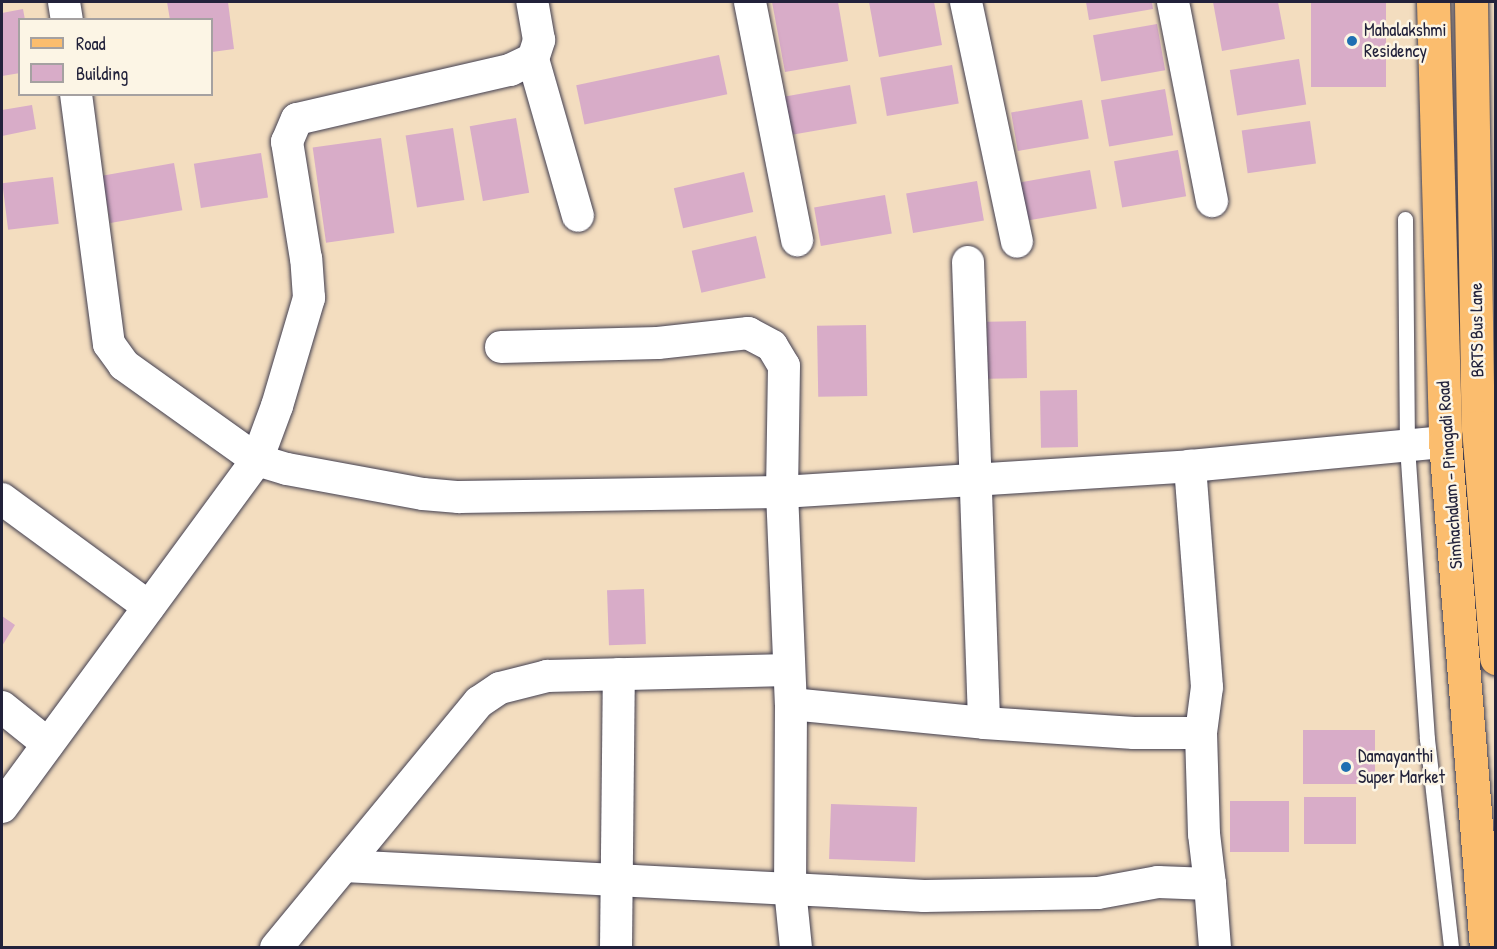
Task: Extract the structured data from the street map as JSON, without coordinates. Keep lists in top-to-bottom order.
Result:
{
  "streets": {
    "main road": ["BRTS Bus Lane", "Simhachalam - Pinagadi Road"]
  },
  "places": ["Mahalakshmi Residency", "Damayanthi Super Market"],
  "legend": ["Road", "Building"]
}
